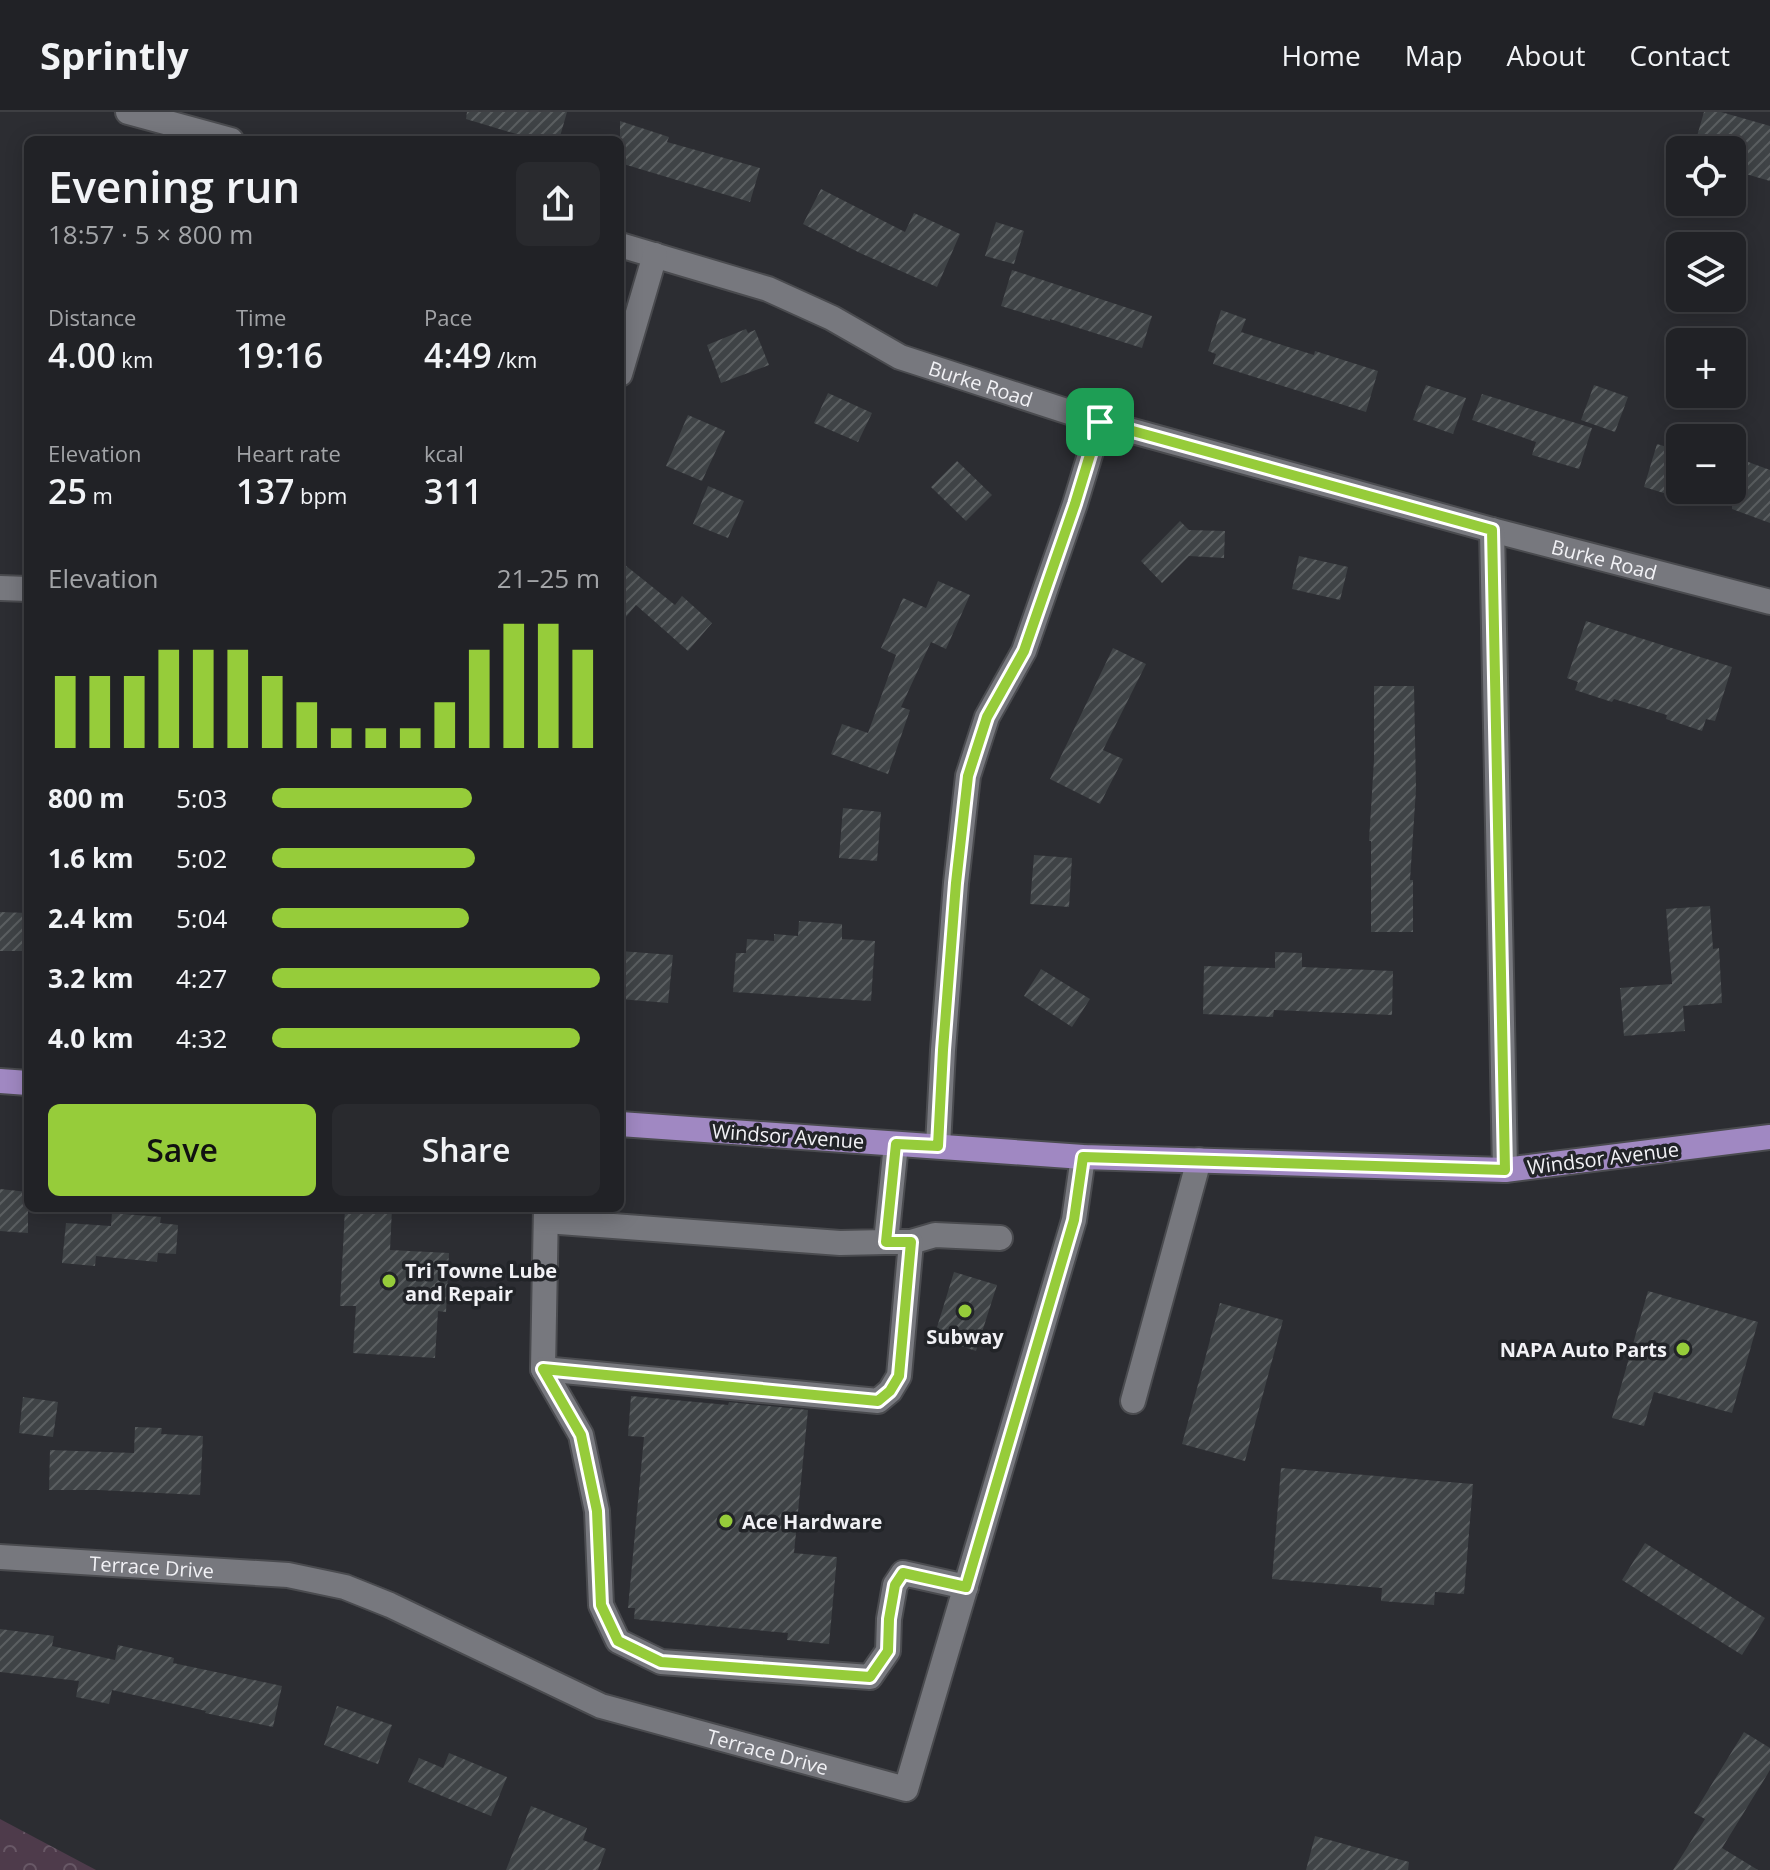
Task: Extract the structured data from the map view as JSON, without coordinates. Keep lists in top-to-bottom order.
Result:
{
  "streets": {
    "main road": ["Windsor Avenue"],
    "street": ["Burke Road", "Terrace Drive"]
  },
  "crossings": [
    ["Windsor Avenue", "Terrace Drive"]
  ],
  "places": [
    "Tri Towne Lube and Repair",
    "Subway",
    "NAPA Auto Parts",
    "Ace Hardware"
  ],
  "page": {
    "header": "Sprintly",
    "nav": [
      "Home",
      "Map",
      "About",
      "Contact"
    ],
    "map_buttons": ["+", "−"],
    "heading": ["Evening run", "18:57 · 5 × 800 m"],
    "stats": [
      ["Distance", "4.00 km"],
      ["Time", "19:16"],
      ["Pace", "4:49 /km"],
      ["Elevation", "25 m"],
      ["Heart rate", "137 bpm"],
      ["kcal", "311"]
    ],
    "chart": ["Elevation", "21–25 m"],
    "list": [
      {
        "name": "800 m",
        "note": "5:03"
      },
      {
        "name": "1.6 km",
        "note": "5:02"
      },
      {
        "name": "2.4 km",
        "note": "5:04"
      },
      {
        "name": "3.2 km",
        "note": "4:27"
      },
      {
        "name": "4.0 km",
        "note": "4:32"
      }
    ],
    "buttons": ["Save", "Share"]
  }
}
